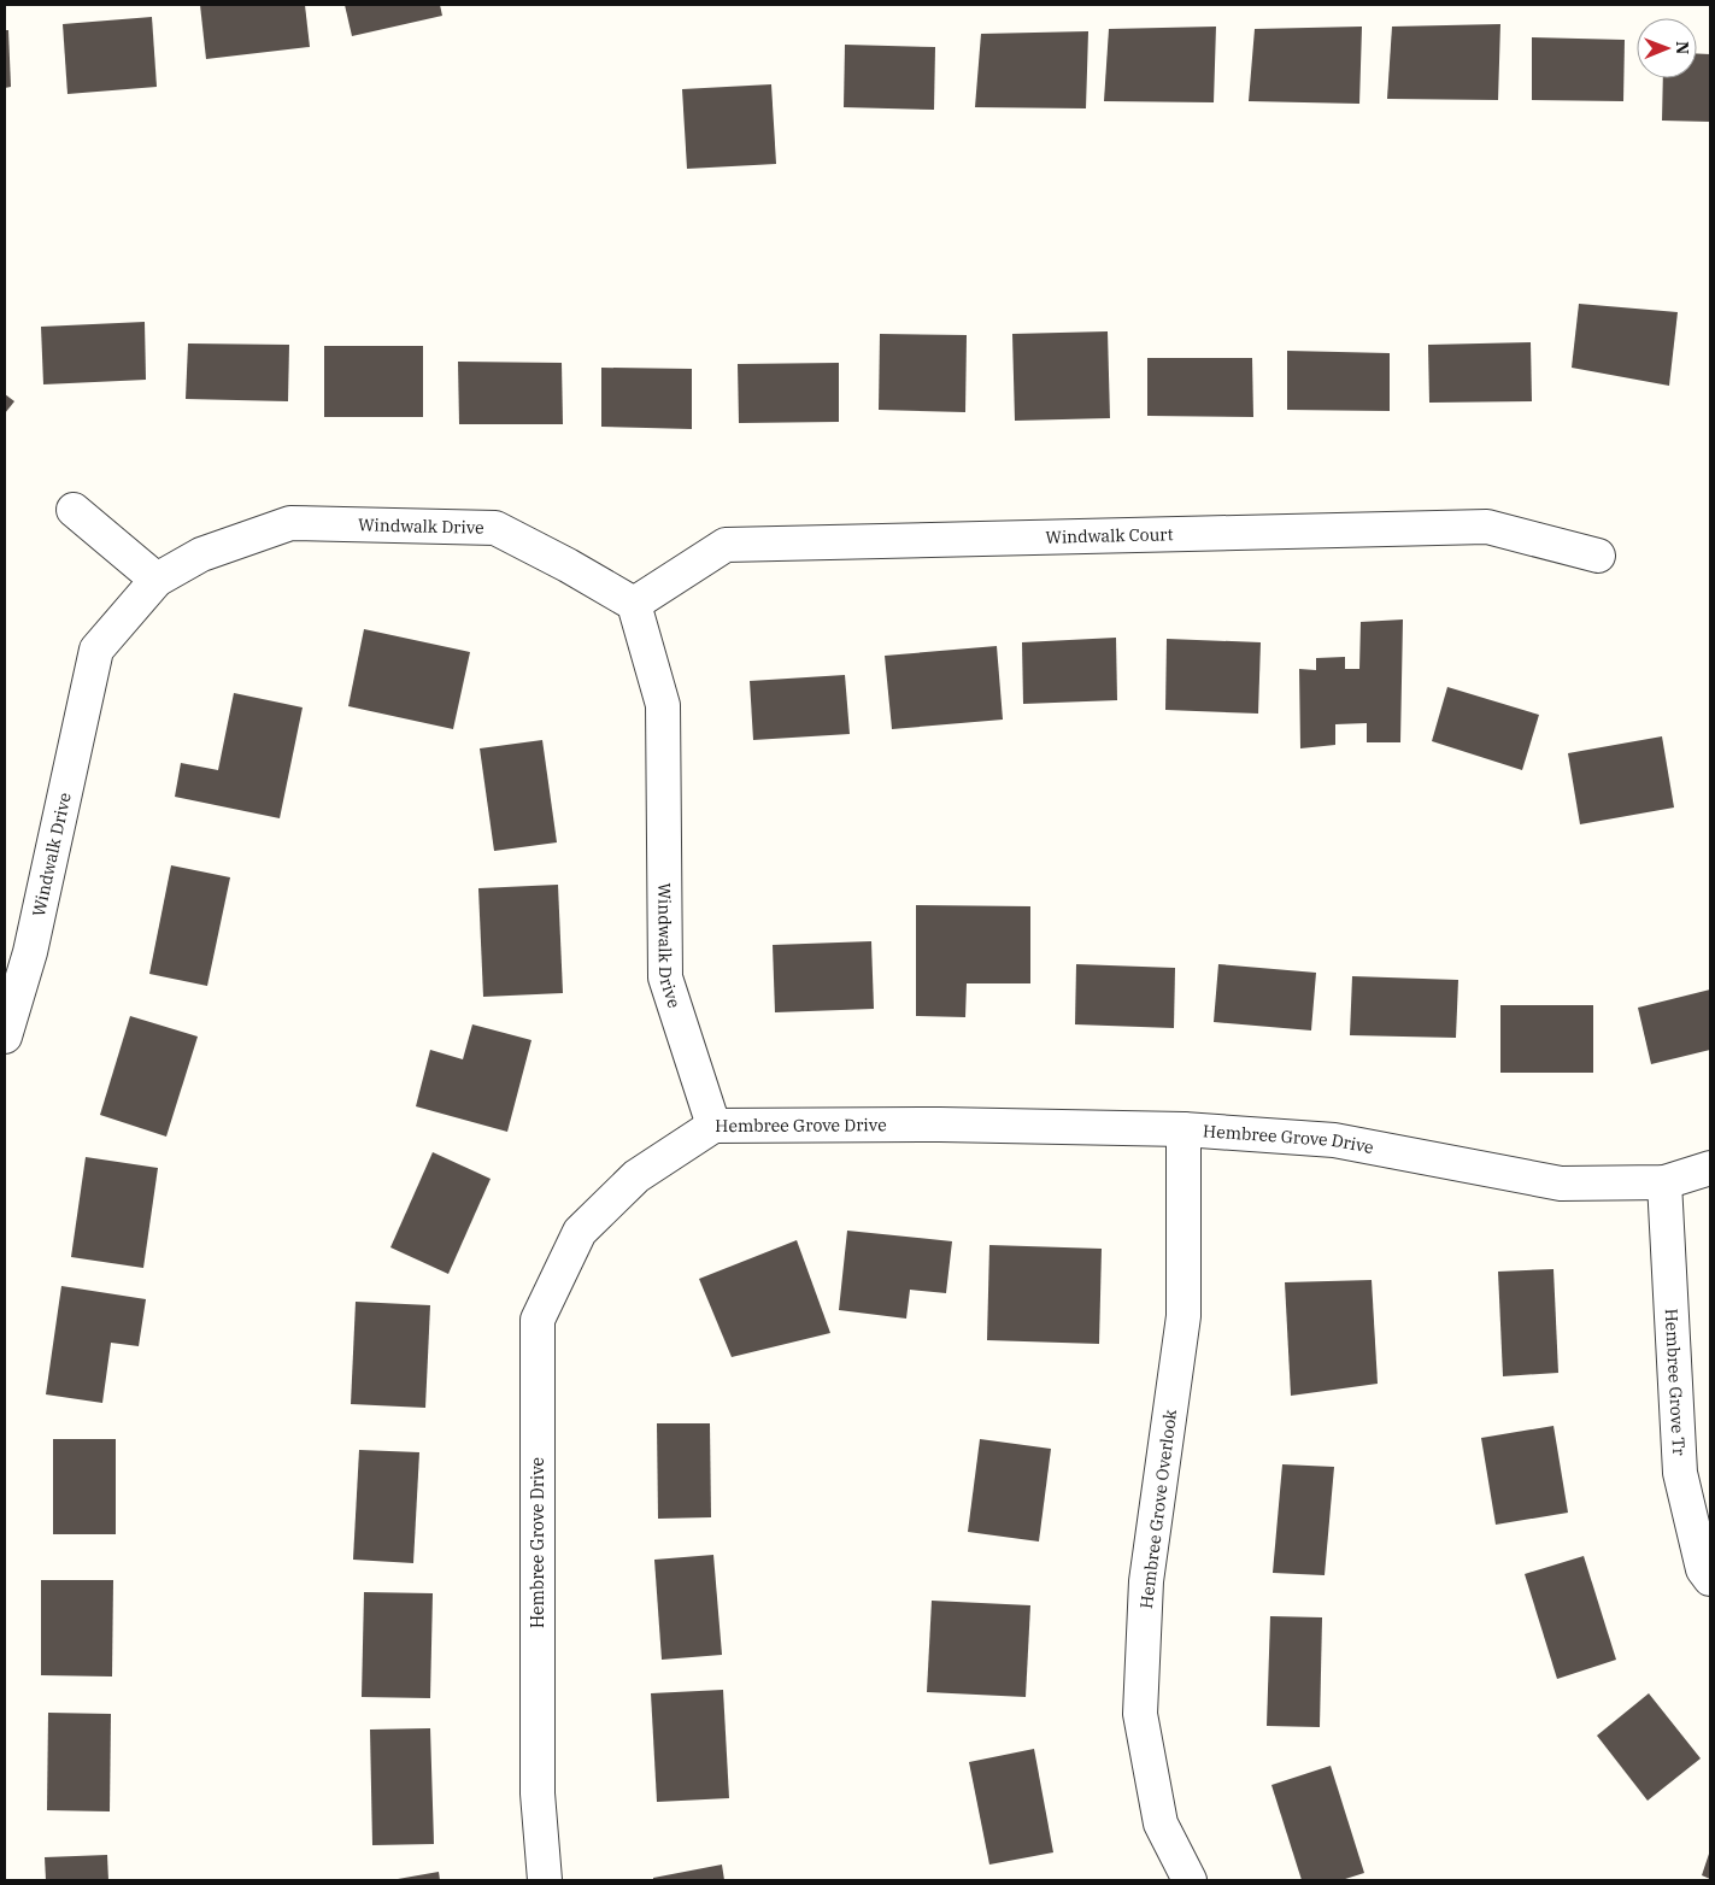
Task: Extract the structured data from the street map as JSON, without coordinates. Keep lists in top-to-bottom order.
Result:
{
  "streets": {
    "street": [
      "Windwalk Drive",
      "Windwalk Court",
      "Hembree Grove Drive",
      "Hembree Grove Tr",
      "Hembree Grove Overlook"
    ]
  },
  "crossings": [
    ["Windwalk Drive", "Windwalk Court"],
    ["Windwalk Drive", "Hembree Grove Drive"],
    ["Hembree Grove Drive", "Hembree Grove Tr"],
    ["Hembree Grove Drive", "Hembree Grove Overlook"]
  ],
  "north": "right"
}
